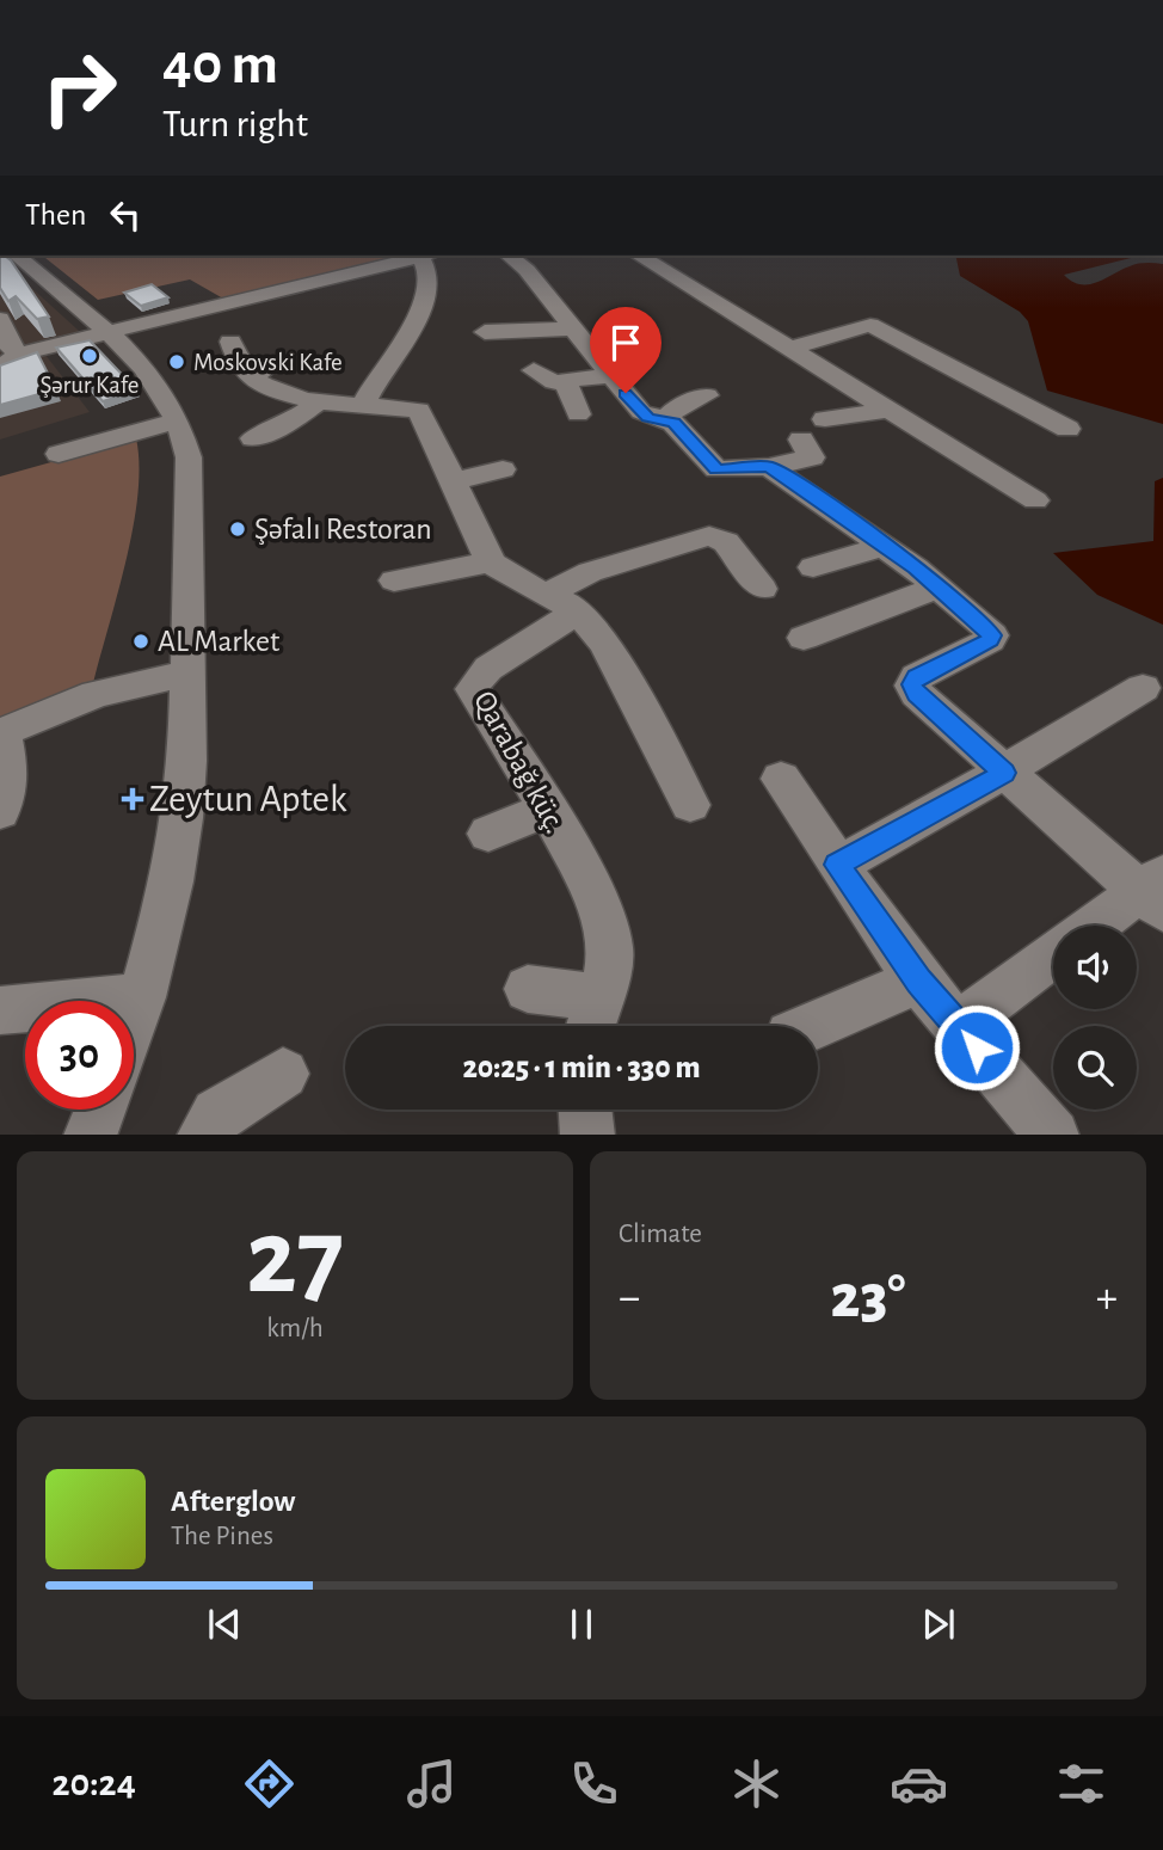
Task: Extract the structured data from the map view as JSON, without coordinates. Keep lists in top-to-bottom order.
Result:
{
  "streets": {
    "street": ["Qarabağ küç."]
  },
  "places": {
    "other": [
      "Şərur Kafe",
      "Moskovski Kafe",
      "Şəfalı Restoran",
      "AL Market"
    ],
    "health": ["Zeytun Aptek"]
  },
  "page": {
    "turn": ["40 m", "Turn right"],
    "then": "Then",
    "limit": "30",
    "trip": "20:25 · 1 min · 330 m",
    "tile": [
      ["27", "km/h"],
      "Climate"
    ],
    "heat": ["−", "23°", "+"],
    "song": ["Afterglow", "The Pines"],
    "tabs": "20:24"
  }
}
